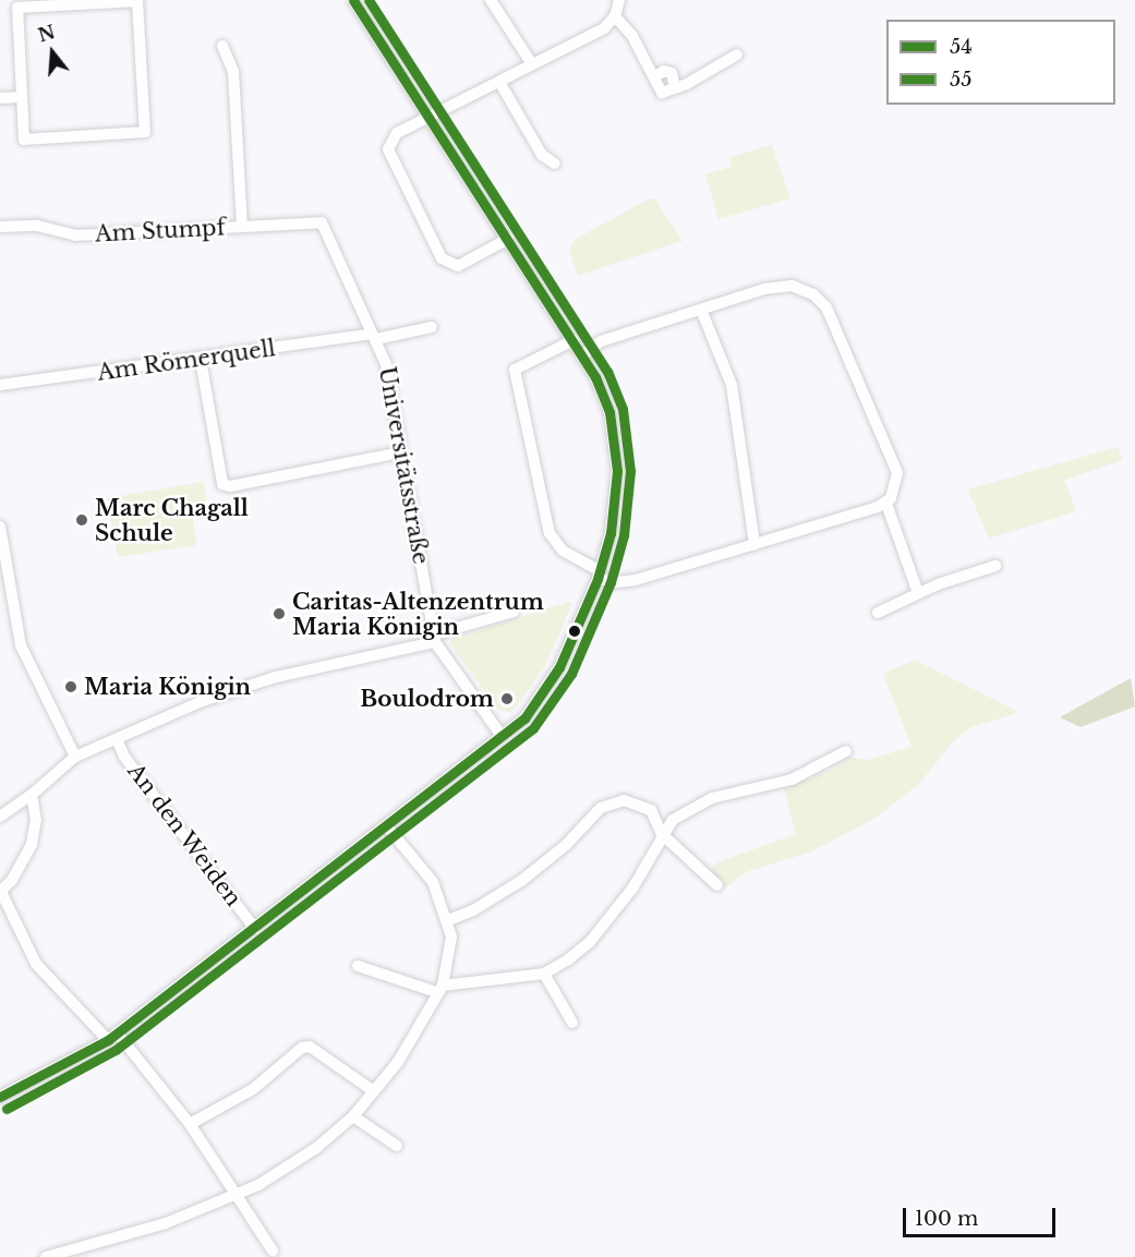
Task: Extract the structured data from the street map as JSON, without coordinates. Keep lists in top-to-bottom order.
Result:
{
  "streets": {
    "street": [
      "Am Stumpf",
      "Am Römerquell",
      "Universitätsstraße",
      "An den Weiden"
    ]
  },
  "crossings": [
    ["Am Stumpf", "Universitätsstraße"],
    ["Am Römerquell", "Universitätsstraße"]
  ],
  "places": [
    "Marc Chagall Schule",
    "Caritas-Altenzentrum Maria Königin",
    "Maria Königin",
    "Boulodrom"
  ],
  "lines": ["transit line 54", "transit line 55"],
  "legend": ["54", "55"],
  "scale_bar": "100 m",
  "north": "top"
}
